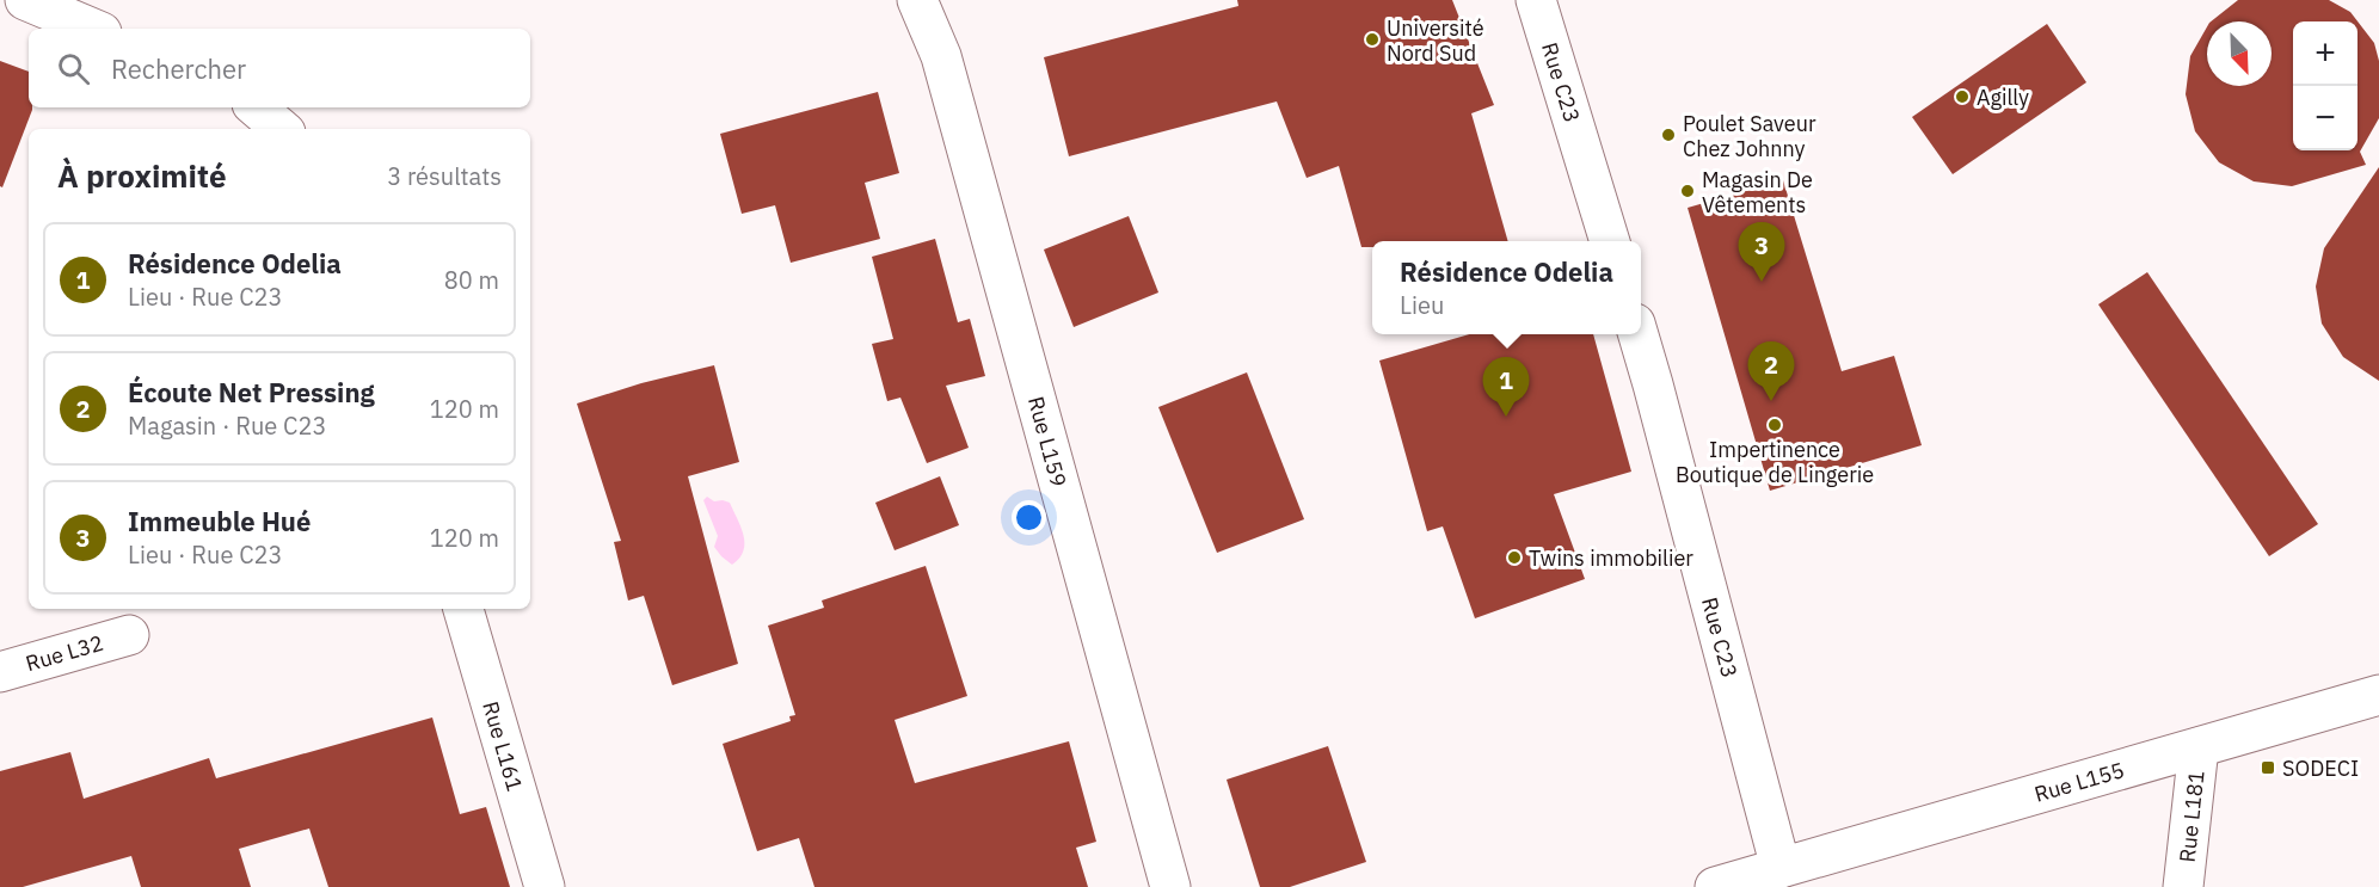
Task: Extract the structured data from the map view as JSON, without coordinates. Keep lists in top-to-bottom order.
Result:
{
  "streets": {
    "street": [
      "Rue C23",
      "Rue L159",
      "Rue L32",
      "Rue L161",
      "Rue L155",
      "Rue L181"
    ]
  },
  "crossings": [
    ["Rue C23", "Rue L155"],
    ["Rue L155", "Rue L181"]
  ],
  "places": {
    "other": [
      "Université Nord Sud",
      "Agilly",
      "Poulet Saveur Chez Johnny",
      "Magasin De Vêtements",
      "Impertinence Boutique de Lingerie",
      "Twins immobilier"
    ],
    "transit": ["SODECI"]
  },
  "north": "bottom right",
  "page": {
    "map_buttons": ["+", "−"],
    "search": "Rechercher",
    "heading": ["À proximité", "3 résultats"],
    "pins": ["3", "2", "1"],
    "list": [
      {
        "mark": "1",
        "name": "Résidence Odelia",
        "note": "Lieu · Rue C23",
        "value": "80 m"
      },
      {
        "mark": "2",
        "name": "Écoute Net Pressing",
        "note": "Magasin · Rue C23",
        "value": "120 m"
      },
      {
        "mark": "3",
        "name": "Immeuble Hué",
        "note": "Lieu · Rue C23",
        "value": "120 m"
      }
    ],
    "popup": ["Résidence Odelia", "Lieu"]
  }
}
